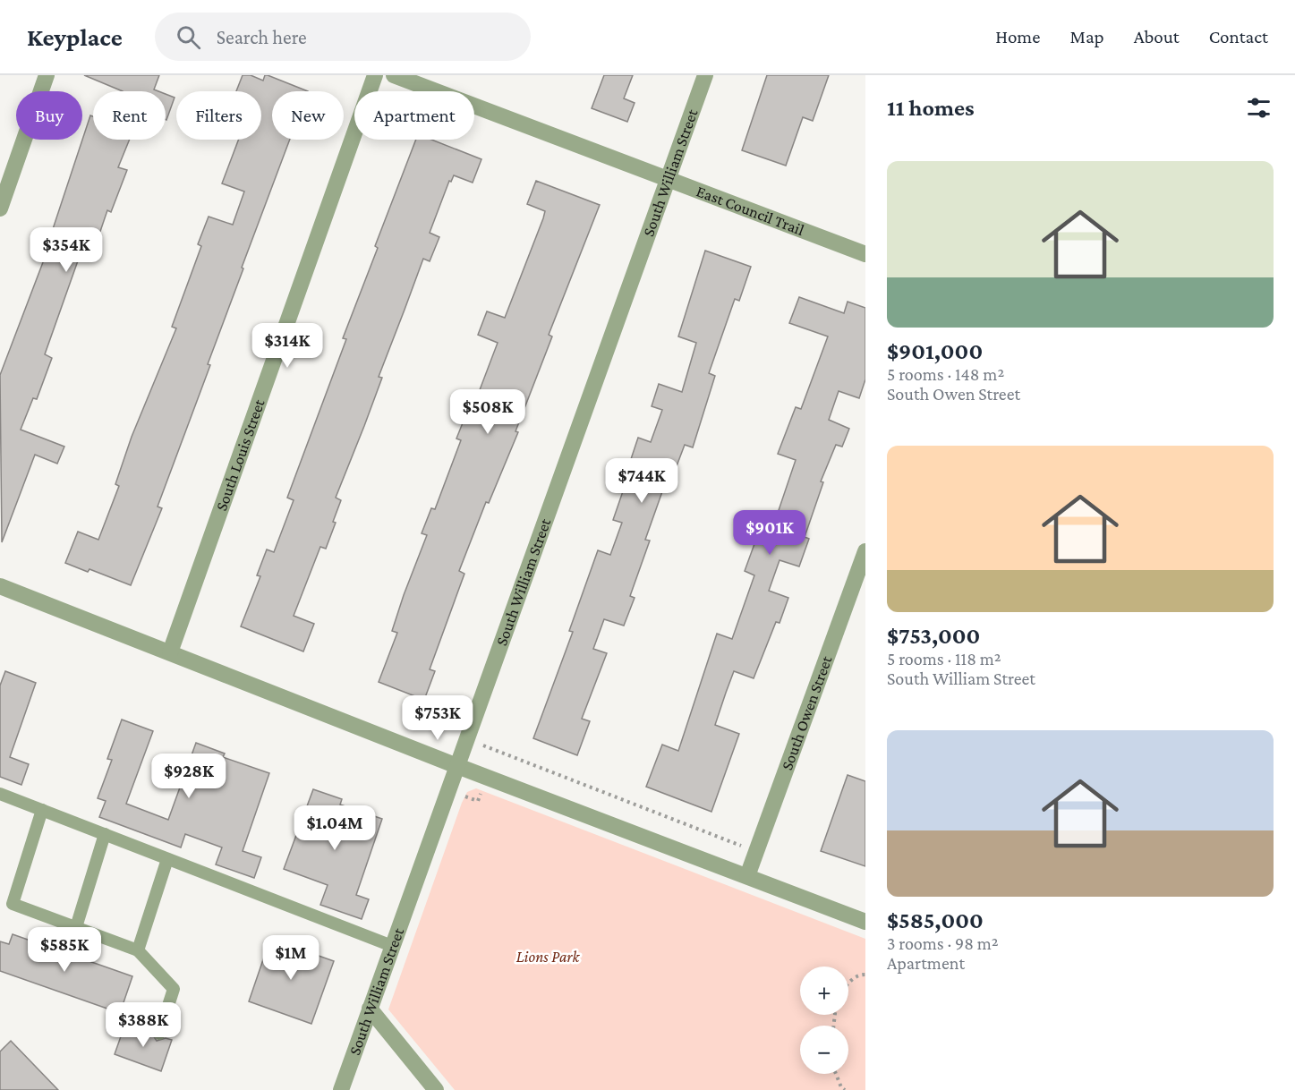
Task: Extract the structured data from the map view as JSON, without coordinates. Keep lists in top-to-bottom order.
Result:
{
  "streets": {
    "street": [
      "South William Street",
      "East Council Trail",
      "South Louis Street",
      "South Owen Street"
    ]
  },
  "crossings": [
    ["South William Street", "East Council Trail"]
  ],
  "parks": ["Lions Park"],
  "page": {
    "header": "Keyplace",
    "search": "Search here",
    "nav": [
      "Home",
      "Map",
      "About",
      "Contact"
    ],
    "heading": "11 homes",
    "chip": [
      "Buy",
      "Rent",
      "Filters",
      "New",
      "Apartment"
    ],
    "list": [
      {
        "name": "$901,000",
        "note": "5 rooms · 148 m² · South Owen Street"
      },
      {
        "name": "$753,000",
        "note": "5 rooms · 118 m² · South William Street"
      },
      {
        "name": "$585,000",
        "note": "3 rooms · 98 m² · Apartment"
      }
    ],
    "price": [
      "$354K",
      "$314K",
      "$508K",
      "$744K",
      "$901K",
      "$753K",
      "$928K",
      "$1.04M",
      "$585K",
      "$1M",
      "$388K"
    ],
    "map_buttons": ["+", "−"]
  }
}
